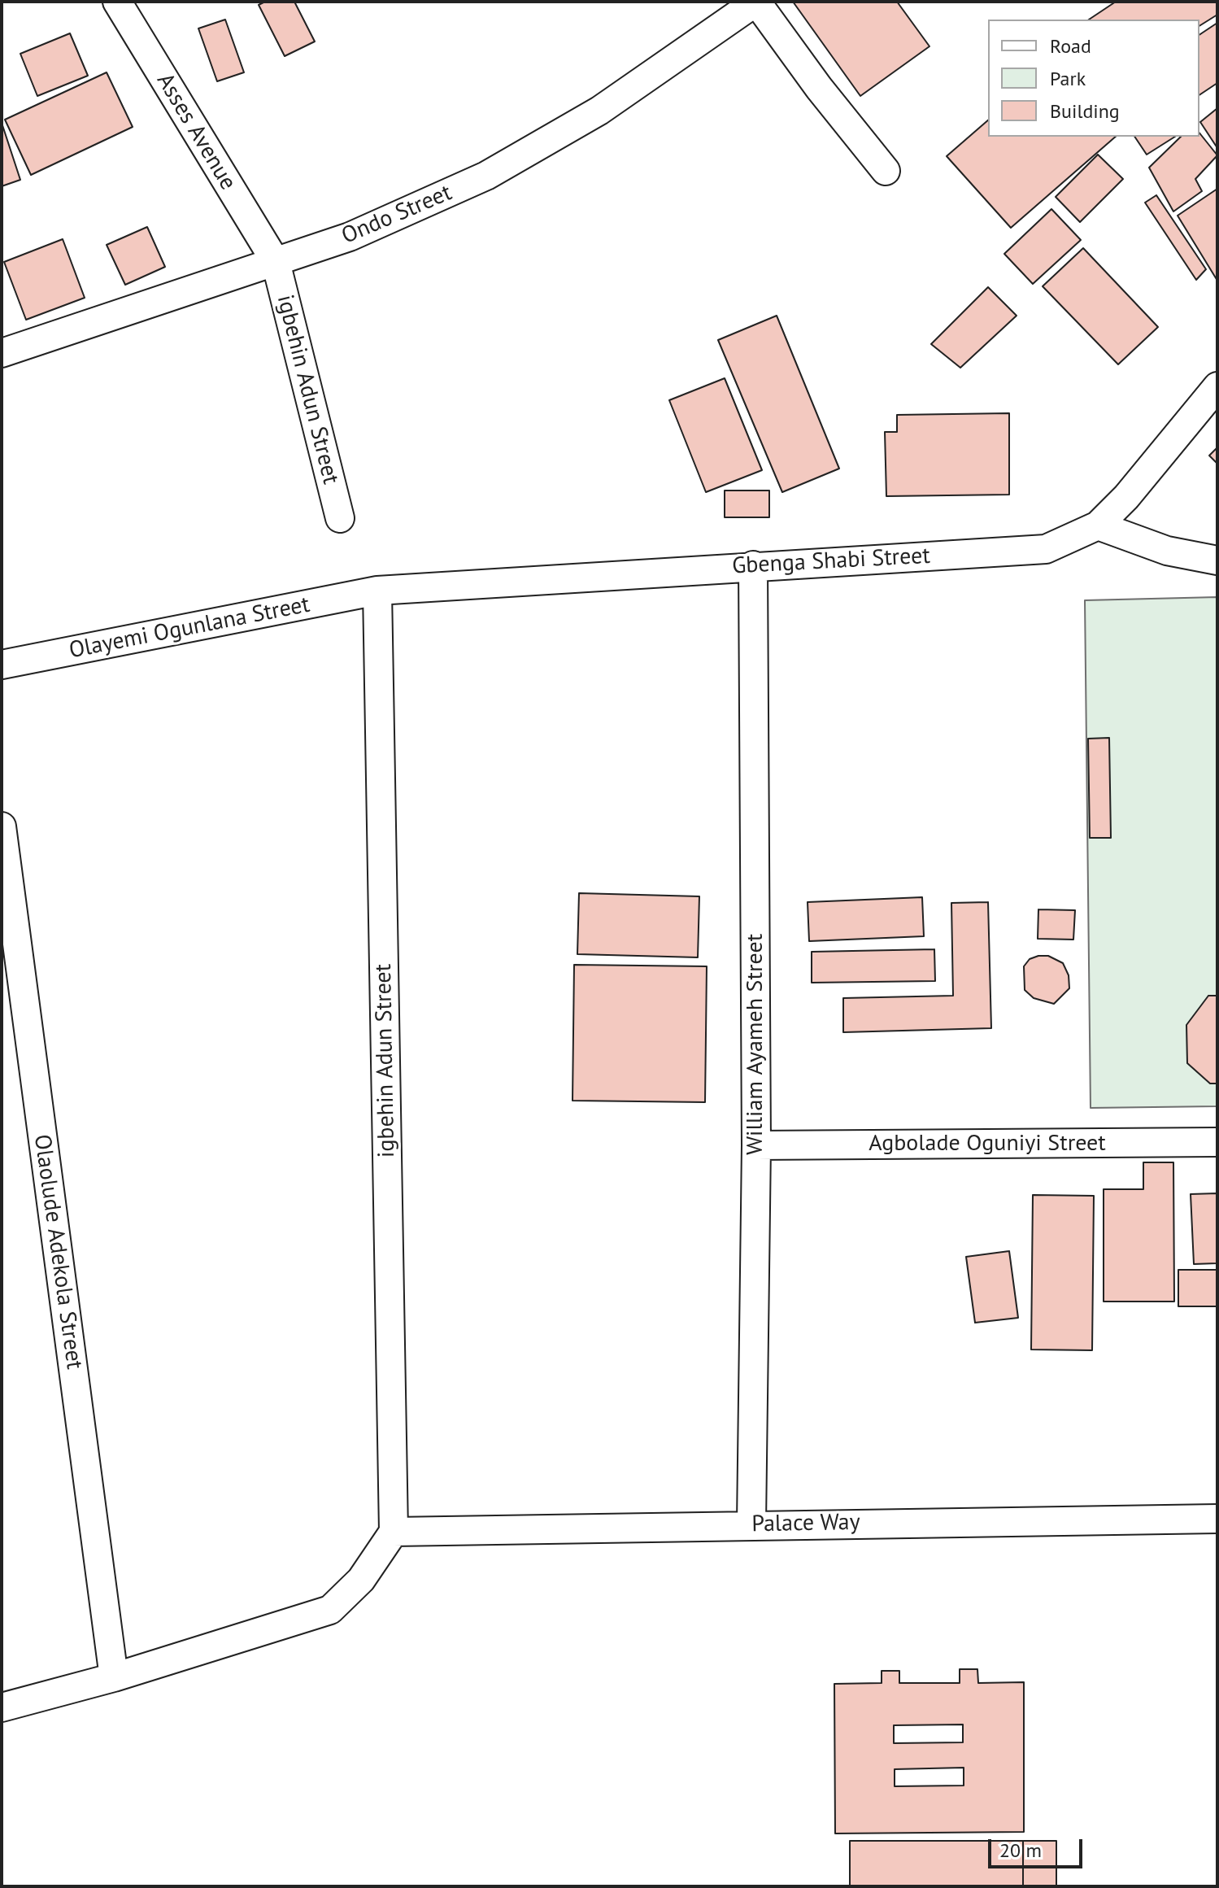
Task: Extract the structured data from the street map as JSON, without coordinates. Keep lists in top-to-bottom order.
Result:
{
  "streets": {
    "street": [
      "Asses Avenue",
      "Ondo Street",
      "igbehin Adun Street",
      "Gbenga Shabi Street",
      "Olayemi Ogunlana Street",
      "William Ayameh Street",
      "Agbolade Oguniyi Street",
      "Olaolude Adekola Street",
      "Palace Way"
    ]
  },
  "crossings": [
    ["Asses Avenue", "Ondo Street"],
    ["Asses Avenue", "igbehin Adun Street"],
    ["Ondo Street", "igbehin Adun Street"],
    ["igbehin Adun Street", "Gbenga Shabi Street"],
    ["igbehin Adun Street", "Olayemi Ogunlana Street"],
    ["igbehin Adun Street", "Palace Way"],
    ["Gbenga Shabi Street", "Olayemi Ogunlana Street"],
    ["Gbenga Shabi Street", "William Ayameh Street"],
    ["William Ayameh Street", "Agbolade Oguniyi Street"],
    ["William Ayameh Street", "Palace Way"]
  ],
  "legend": ["Road", "Park", "Building"],
  "scale_bar": "20 m"
}
